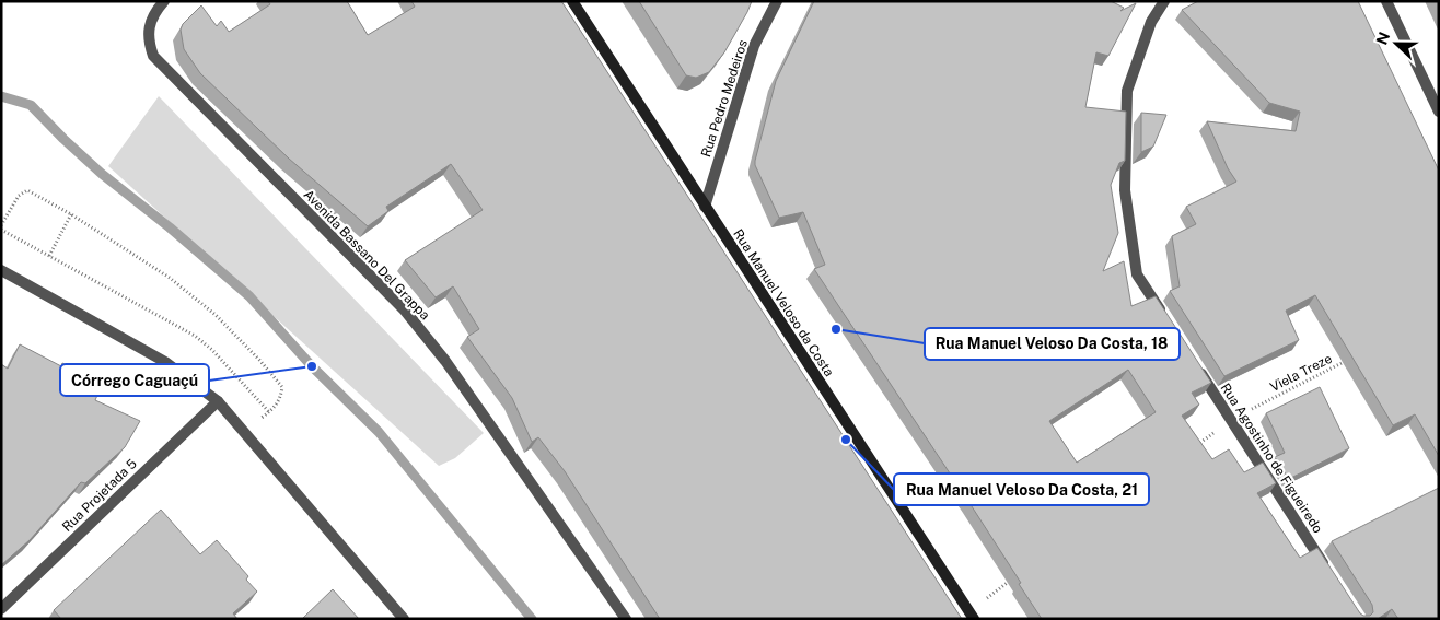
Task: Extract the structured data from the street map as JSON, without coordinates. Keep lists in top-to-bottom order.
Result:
{
  "streets": {
    "main road": ["Rua Manuel Veloso da Costa"],
    "street": [
      "Rua Pedro Medeiros",
      "Avenida Bassano Del Grappa",
      "Rua Agostinho de Figueiredo",
      "Rua Projetada 5"
    ],
    "path": ["Viela Treze"]
  },
  "crossings": [
    ["Rua Pedro Medeiros", "Rua Manuel Veloso da Costa"],
    ["Viela Treze", "Rua Agostinho de Figueiredo"]
  ],
  "places": ["Rua Manuel Veloso Da Costa, 18", "Córrego Caguaçú", "Rua Manuel Veloso Da Costa, 21"],
  "north": "left"
}
